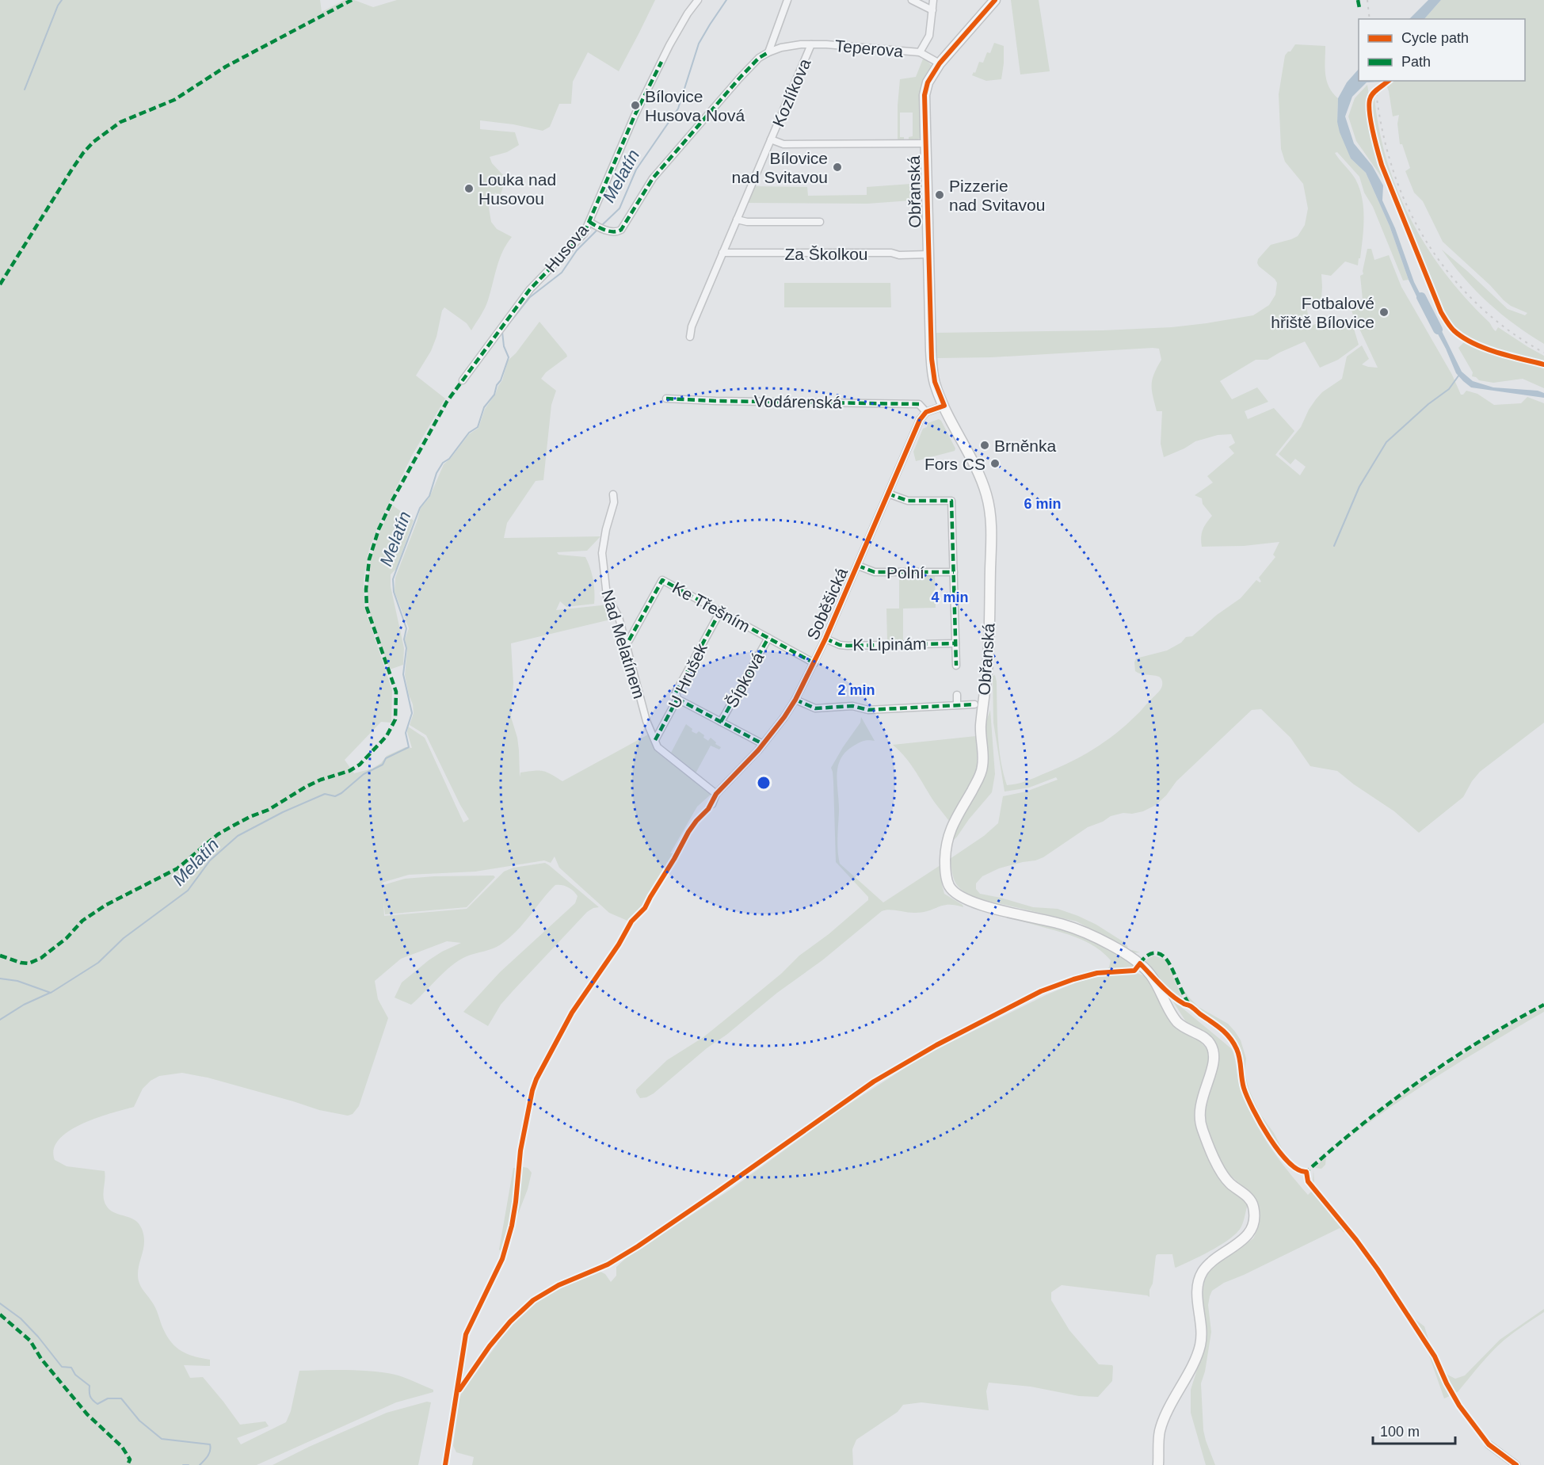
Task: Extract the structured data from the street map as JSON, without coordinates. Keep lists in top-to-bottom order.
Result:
{
  "streets": {
    "main road": ["Obřanská"],
    "street": [
      "Teperova",
      "Kozlíkova",
      "Husova",
      "Za Školkou",
      "Vodárenská",
      "Polní",
      "Soběšická",
      "Ke Třešním",
      "Nad Melatínem",
      "K Lipinám",
      "U Hrušek",
      "Šípková"
    ]
  },
  "crossings": [
    ["Teperova", "Kozlíkova"],
    ["Teperova", "Obřanská"],
    ["Kozlíkova", "Za Školkou"],
    ["Obřanská", "Za Školkou"],
    ["Vodárenská", "Soběšická"],
    ["Polní", "Soběšická"],
    ["Soběšická", "Ke Třešním"],
    ["Soběšická", "Nad Melatínem"],
    ["Soběšická", "K Lipinám"],
    ["Ke Třešním", "U Hrušek"],
    ["Ke Třešním", "Šípková"],
    ["Nad Melatínem", "U Hrušek"]
  ],
  "water": ["Melatín"],
  "places": [
    "Bílovice Husova Nová",
    "Bílovice nad Svitavou",
    "Louka nad Husovou",
    "Pizzerie nad Svitavou",
    "Fotbalové hřiště Bílovice",
    "Brněnka",
    "Fors CS"
  ],
  "legend": ["Cycle path", "Path"],
  "scale_bar": "100 m",
  "rings": ["6 min", "4 min", "2 min"]
}
